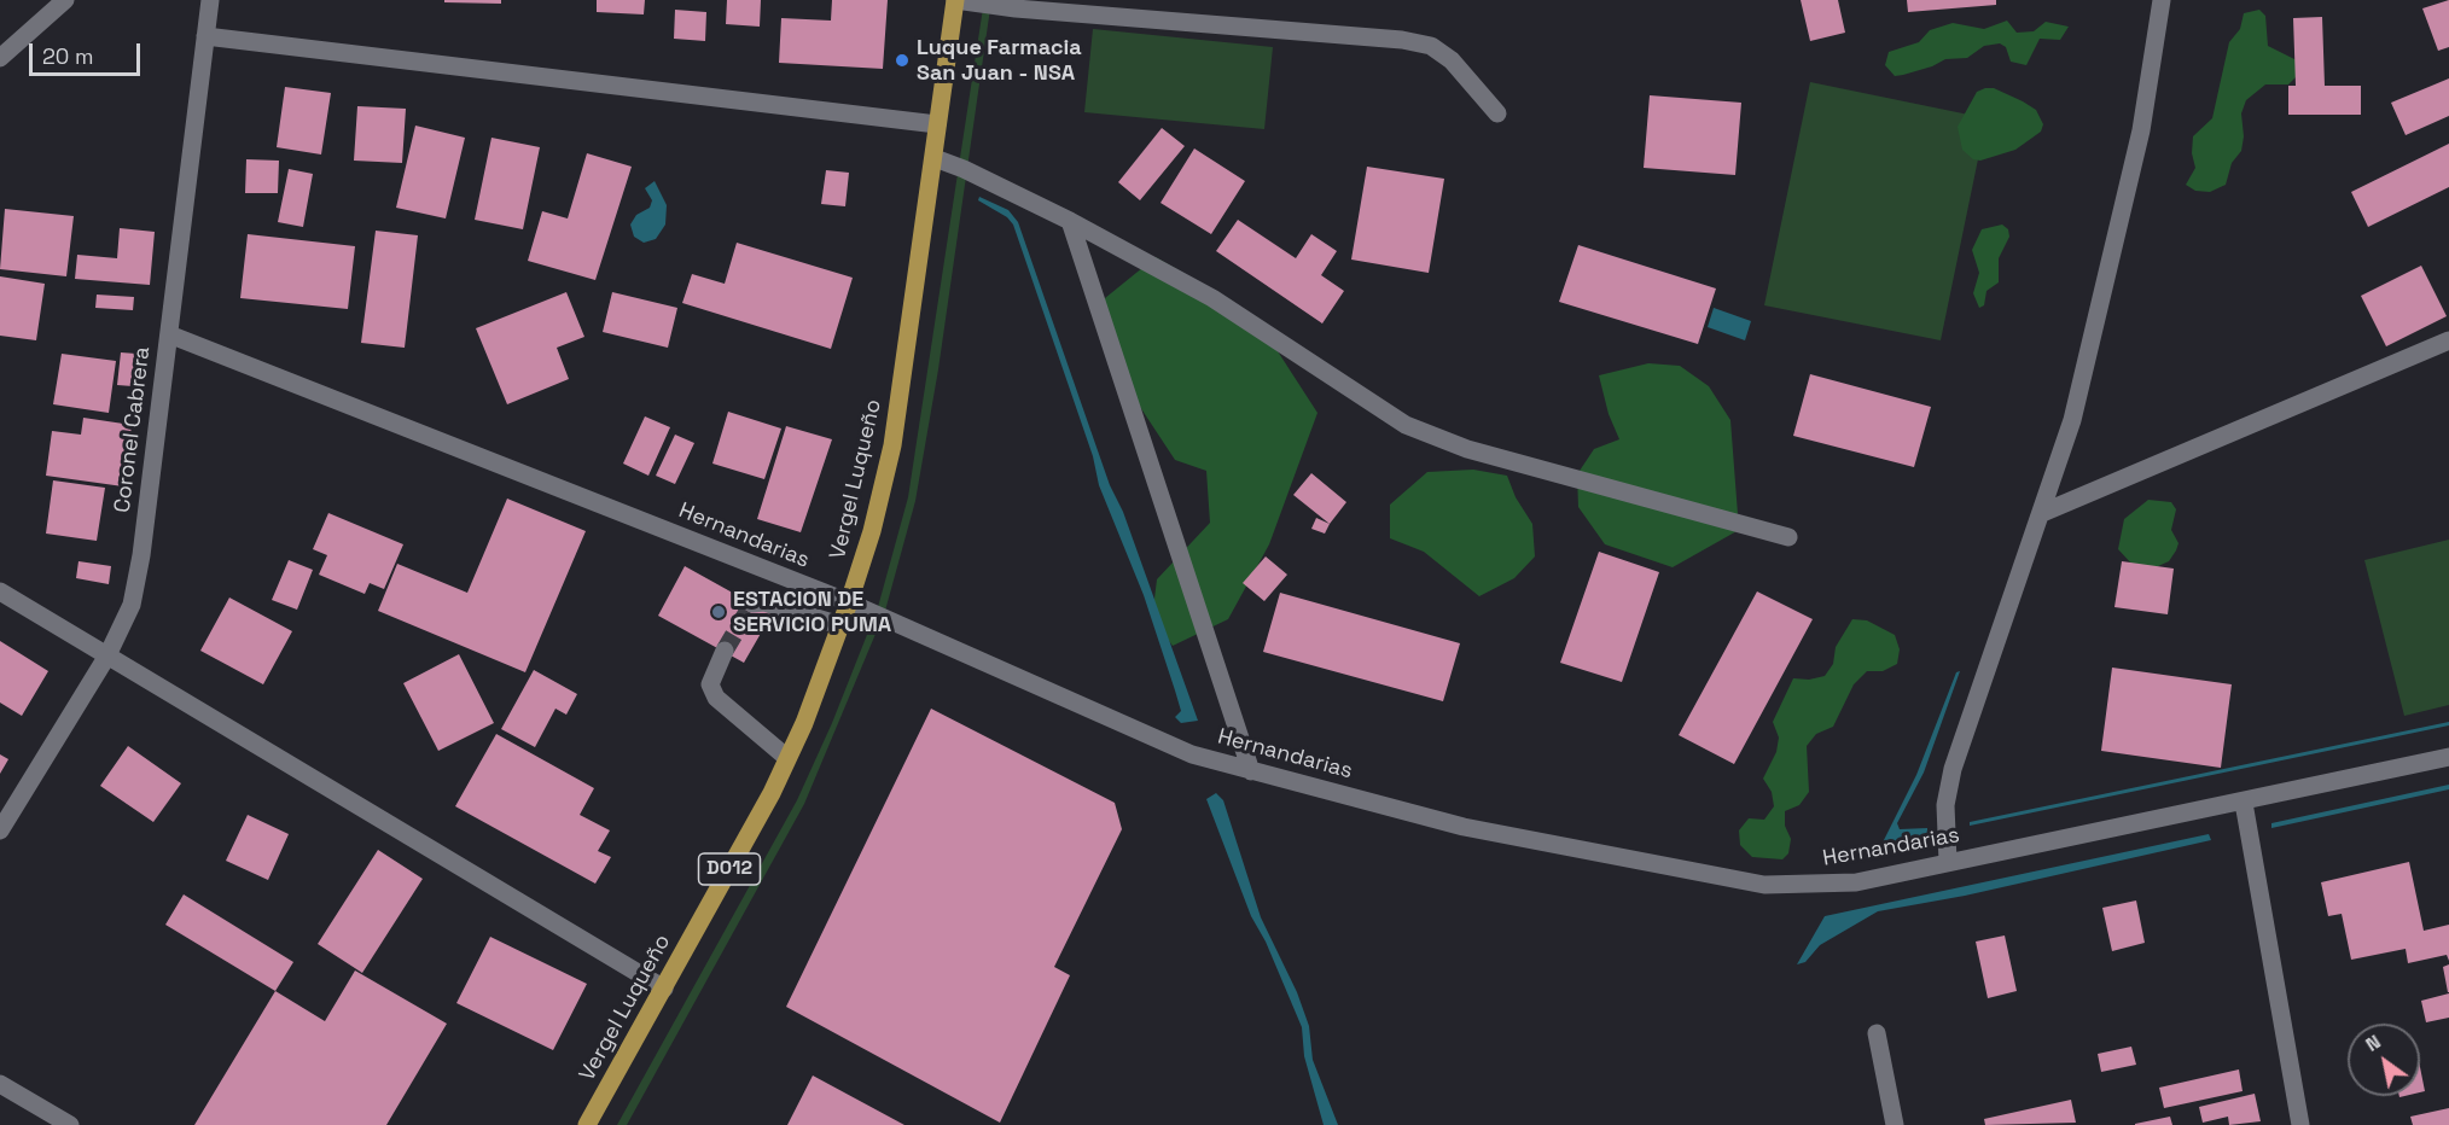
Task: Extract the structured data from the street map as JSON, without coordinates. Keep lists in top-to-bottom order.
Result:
{
  "streets": {
    "main road": ["Vergel Luqueño", "D012"],
    "street": ["Coronel Cabrera", "Hernandarias"]
  },
  "crossings": [
    ["Coronel Cabrera", "Hernandarias"],
    ["Vergel Luqueño", "Hernandarias"]
  ],
  "places": ["Luque Farmacia San Juan - NSA", "ESTACION DE SERVICIO PUMA"],
  "scale_bar": "20 m",
  "north": "top left"
}
